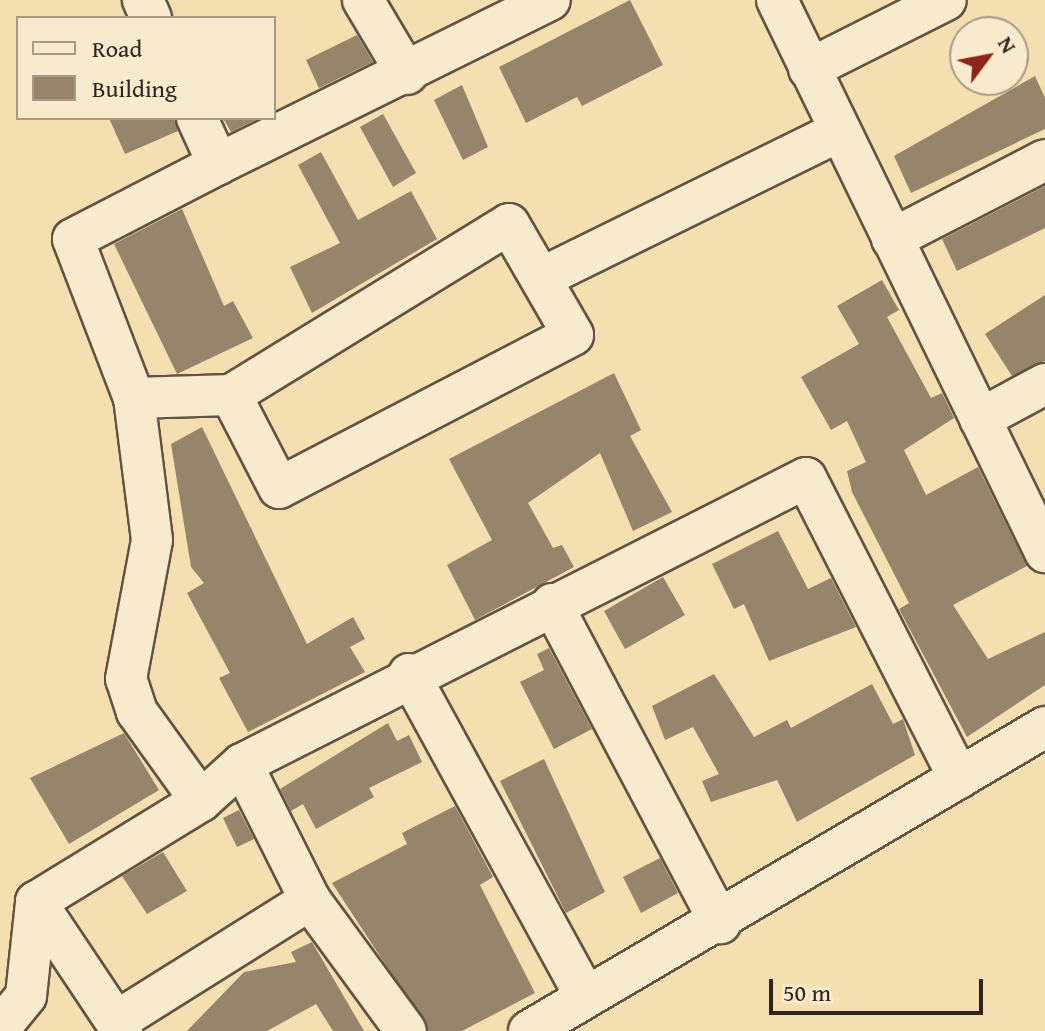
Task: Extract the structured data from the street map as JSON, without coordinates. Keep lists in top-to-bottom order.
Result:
{
  "legend": ["Road", "Building"],
  "scale_bar": "50 m",
  "north": "top right"
}
